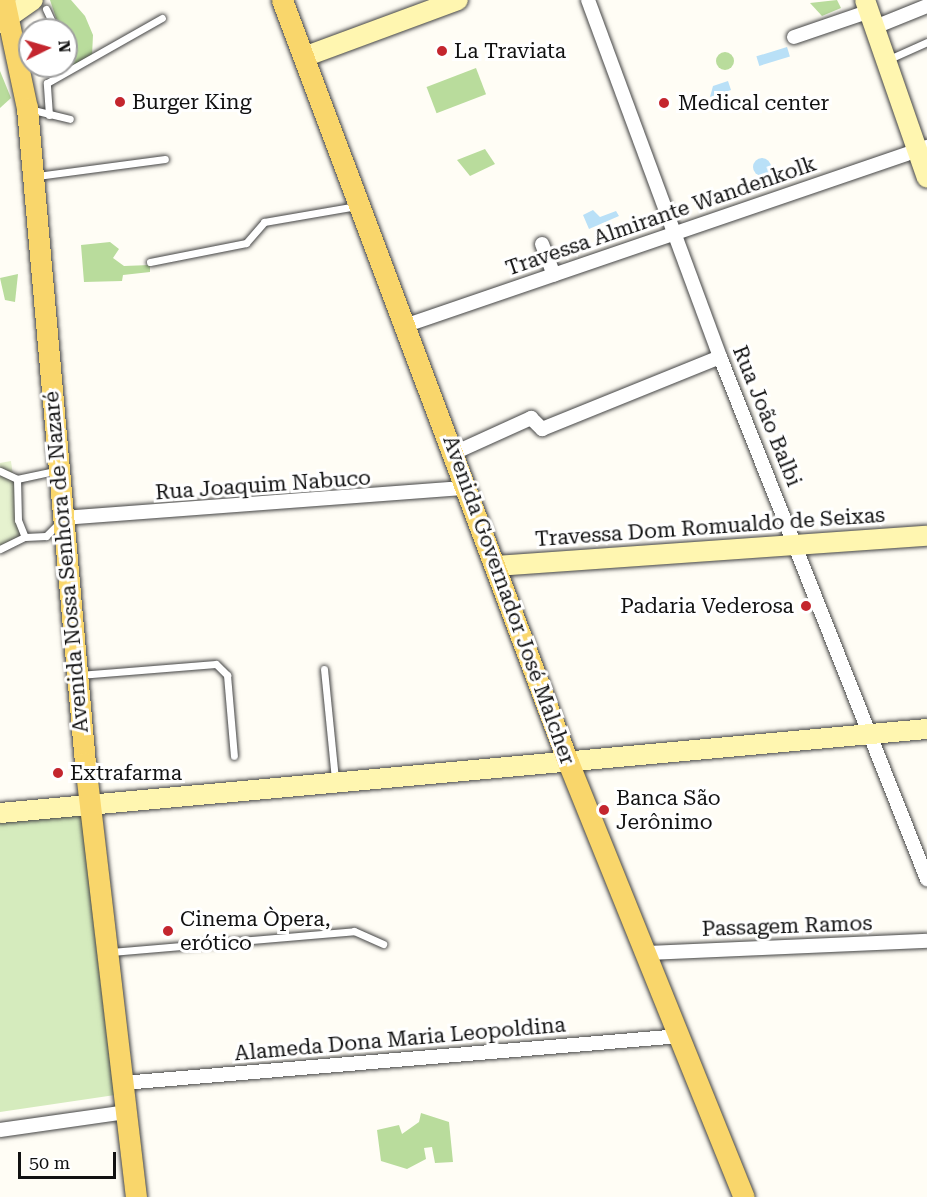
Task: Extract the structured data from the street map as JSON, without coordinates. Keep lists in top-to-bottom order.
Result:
{
  "streets": {
    "main road": ["Avenida Nossa Senhora de Nazaré", "Avenida Governador José Malcher"],
    "street": [
      "Travessa Almirante Wandenkolk",
      "Rua João Balbi",
      "Rua Joaquim Nabuco",
      "Travessa Dom Romualdo de Seixas",
      "Passagem Ramos",
      "Alameda Dona Maria Leopoldina"
    ]
  },
  "crossings": [
    ["Travessa Almirante Wandenkolk", "Rua João Balbi"],
    ["Travessa Almirante Wandenkolk", "Avenida Governador José Malcher"],
    ["Rua João Balbi", "Travessa Dom Romualdo de Seixas"],
    ["Rua Joaquim Nabuco", "Avenida Nossa Senhora de Nazaré"],
    ["Rua Joaquim Nabuco", "Avenida Governador José Malcher"],
    ["Travessa Dom Romualdo de Seixas", "Avenida Governador José Malcher"],
    ["Avenida Nossa Senhora de Nazaré", "Alameda Dona Maria Leopoldina"],
    ["Avenida Governador José Malcher", "Passagem Ramos"],
    ["Avenida Governador José Malcher", "Alameda Dona Maria Leopoldina"]
  ],
  "places": [
    "La Traviata",
    "Burger King",
    "Medical center",
    "Padaria Vederosa",
    "Extrafarma",
    "Banca São Jerônimo",
    "Cinema Òpera, erótico"
  ],
  "scale_bar": "50 m",
  "north": "right"
}
